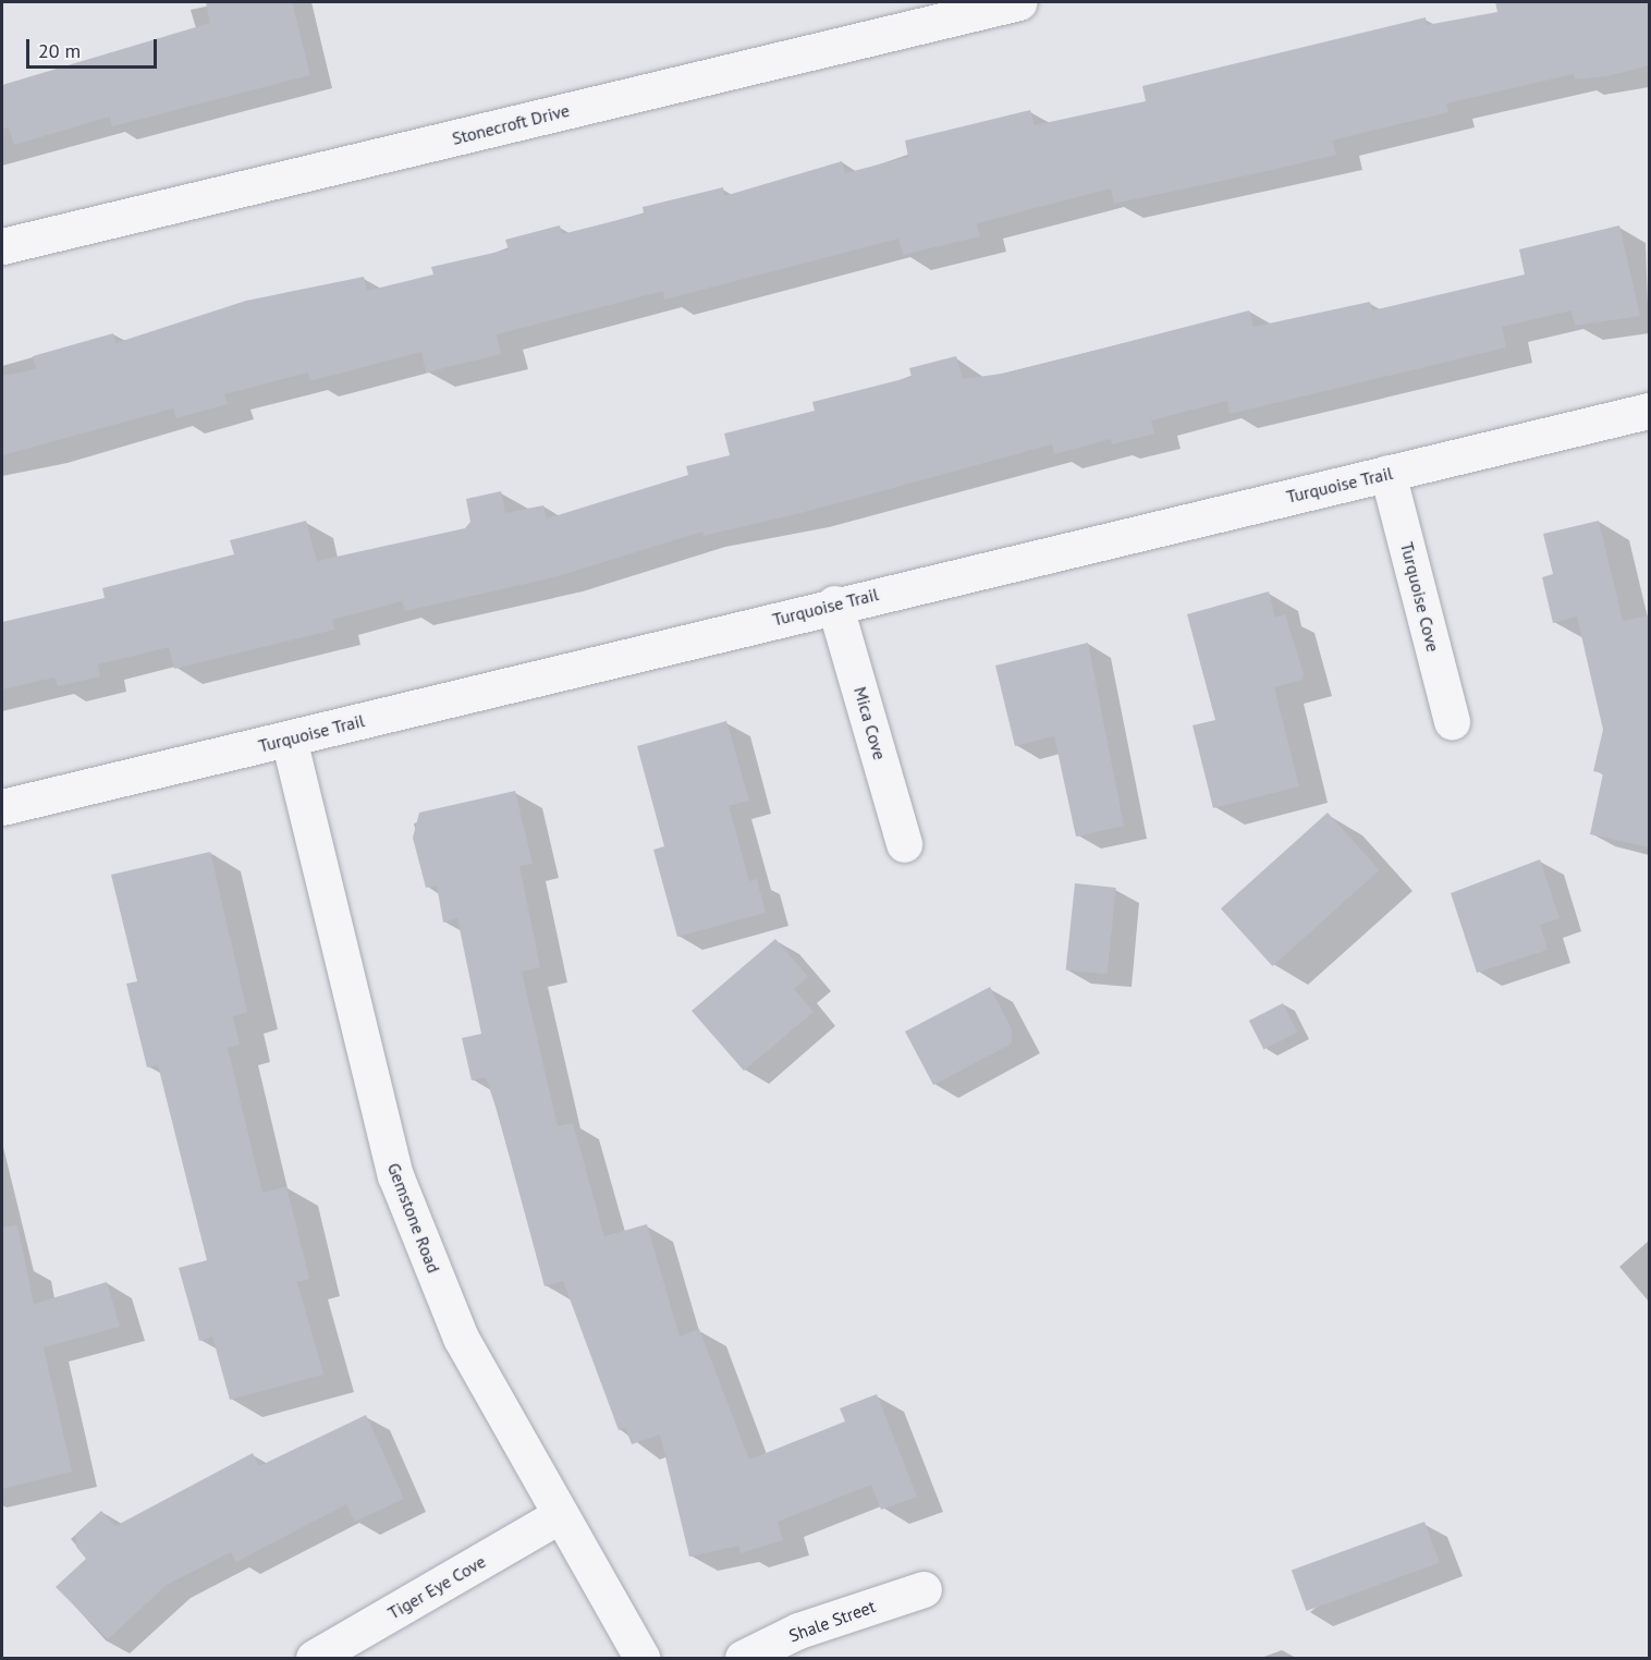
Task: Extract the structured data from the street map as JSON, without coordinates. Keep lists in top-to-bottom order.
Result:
{
  "streets": {
    "street": [
      "Stonecroft Drive",
      "Turquoise Trail",
      "Turquoise Cove",
      "Mica Cove",
      "Gemstone Road",
      "Tiger Eye Cove",
      "Shale Street"
    ]
  },
  "crossings": [
    ["Turquoise Trail", "Turquoise Cove"],
    ["Turquoise Trail", "Mica Cove"],
    ["Turquoise Trail", "Gemstone Road"],
    ["Gemstone Road", "Tiger Eye Cove"]
  ],
  "scale_bar": "20 m"
}
